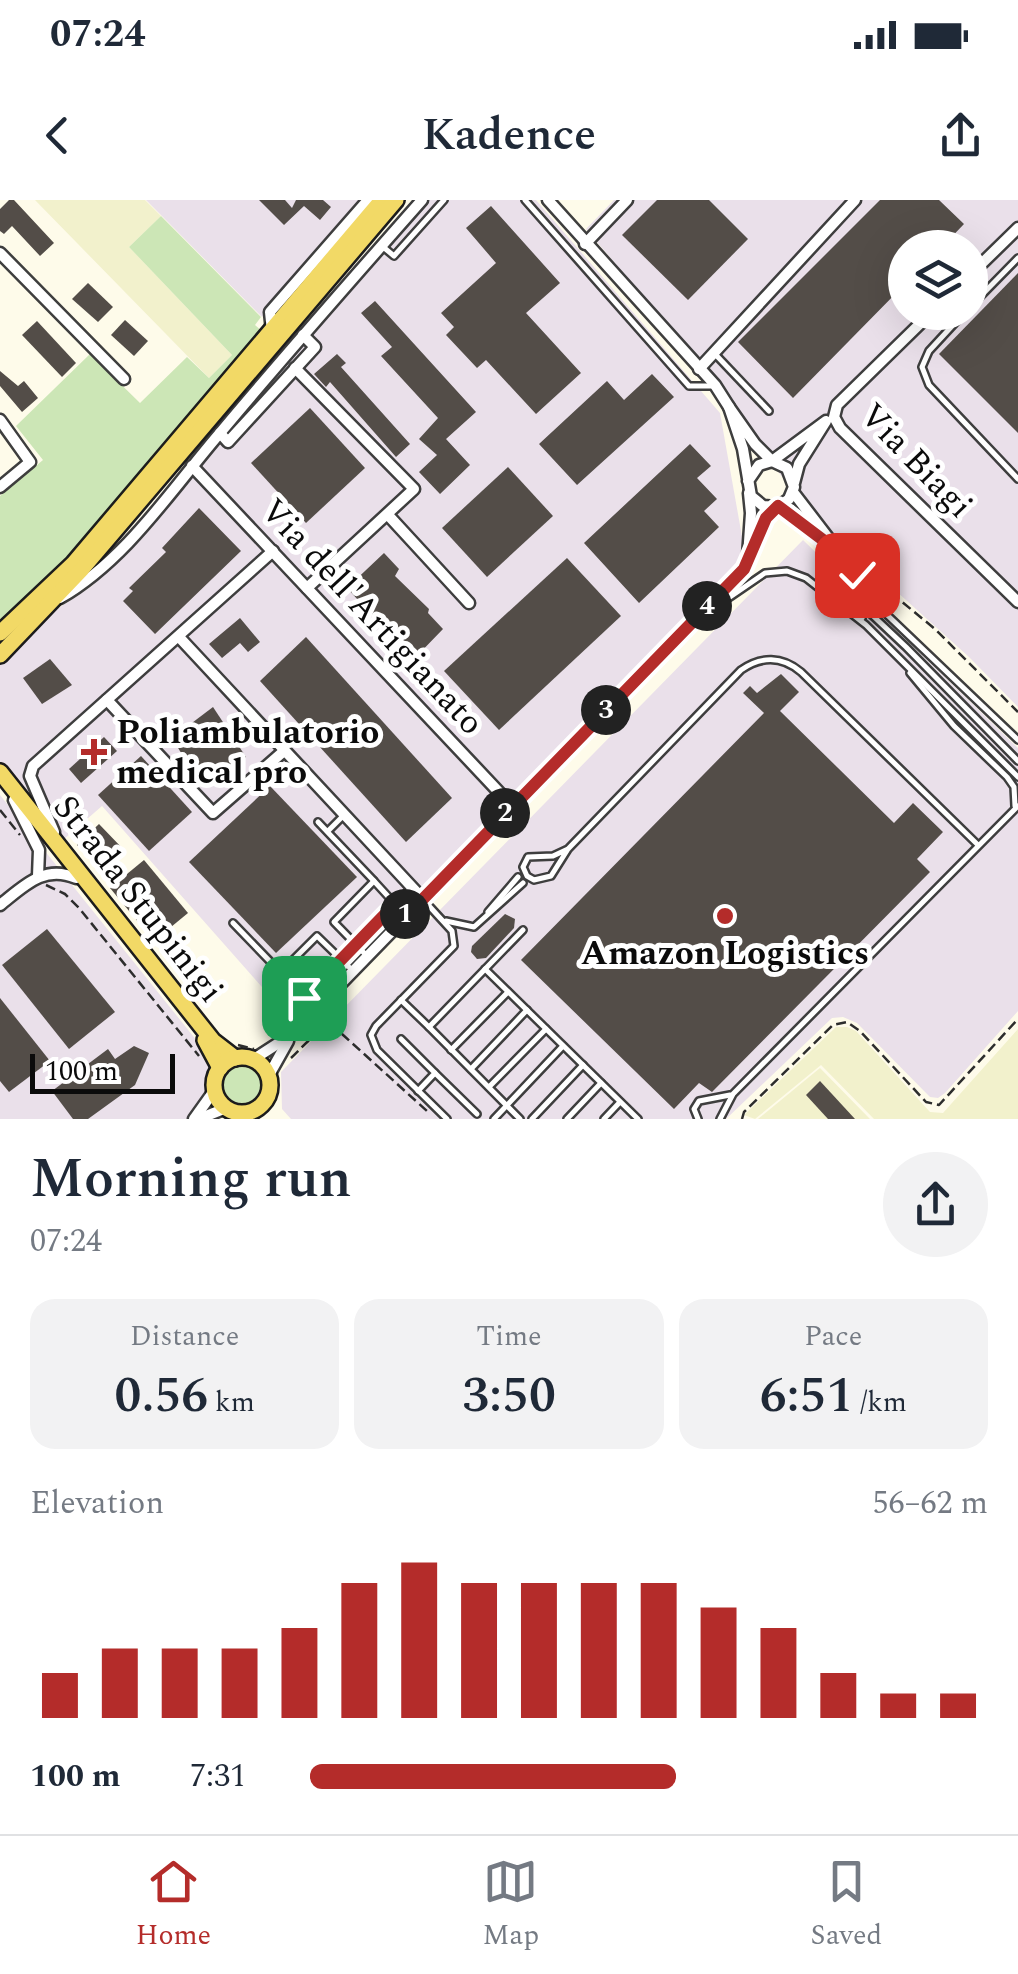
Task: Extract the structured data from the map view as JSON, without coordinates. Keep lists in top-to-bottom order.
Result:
{
  "streets": {
    "main road": ["Strada Stupinigi"],
    "street": ["Via Biagi", "Via dell'Artigianato"]
  },
  "places": {
    "health": ["Poliambulatorio medical pro"],
    "other": ["Amazon Logistics"]
  },
  "scale_bar": "100 m",
  "page": {
    "status": "07:24",
    "header": "Kadence",
    "pins": [
      "4",
      "3",
      "2",
      "1"
    ],
    "scale": "100 m",
    "heading": ["Morning run", "07:24"],
    "stats": [
      ["Distance", "0.56 km"],
      ["Time", "3:50"],
      ["Pace", "6:51 /km"]
    ],
    "chart": ["Elevation", "56–62 m"],
    "list": [
      {
        "name": "100 m",
        "note": "7:31"
      }
    ],
    "tabs": ["Home", "Map", "Saved"]
  }
}
